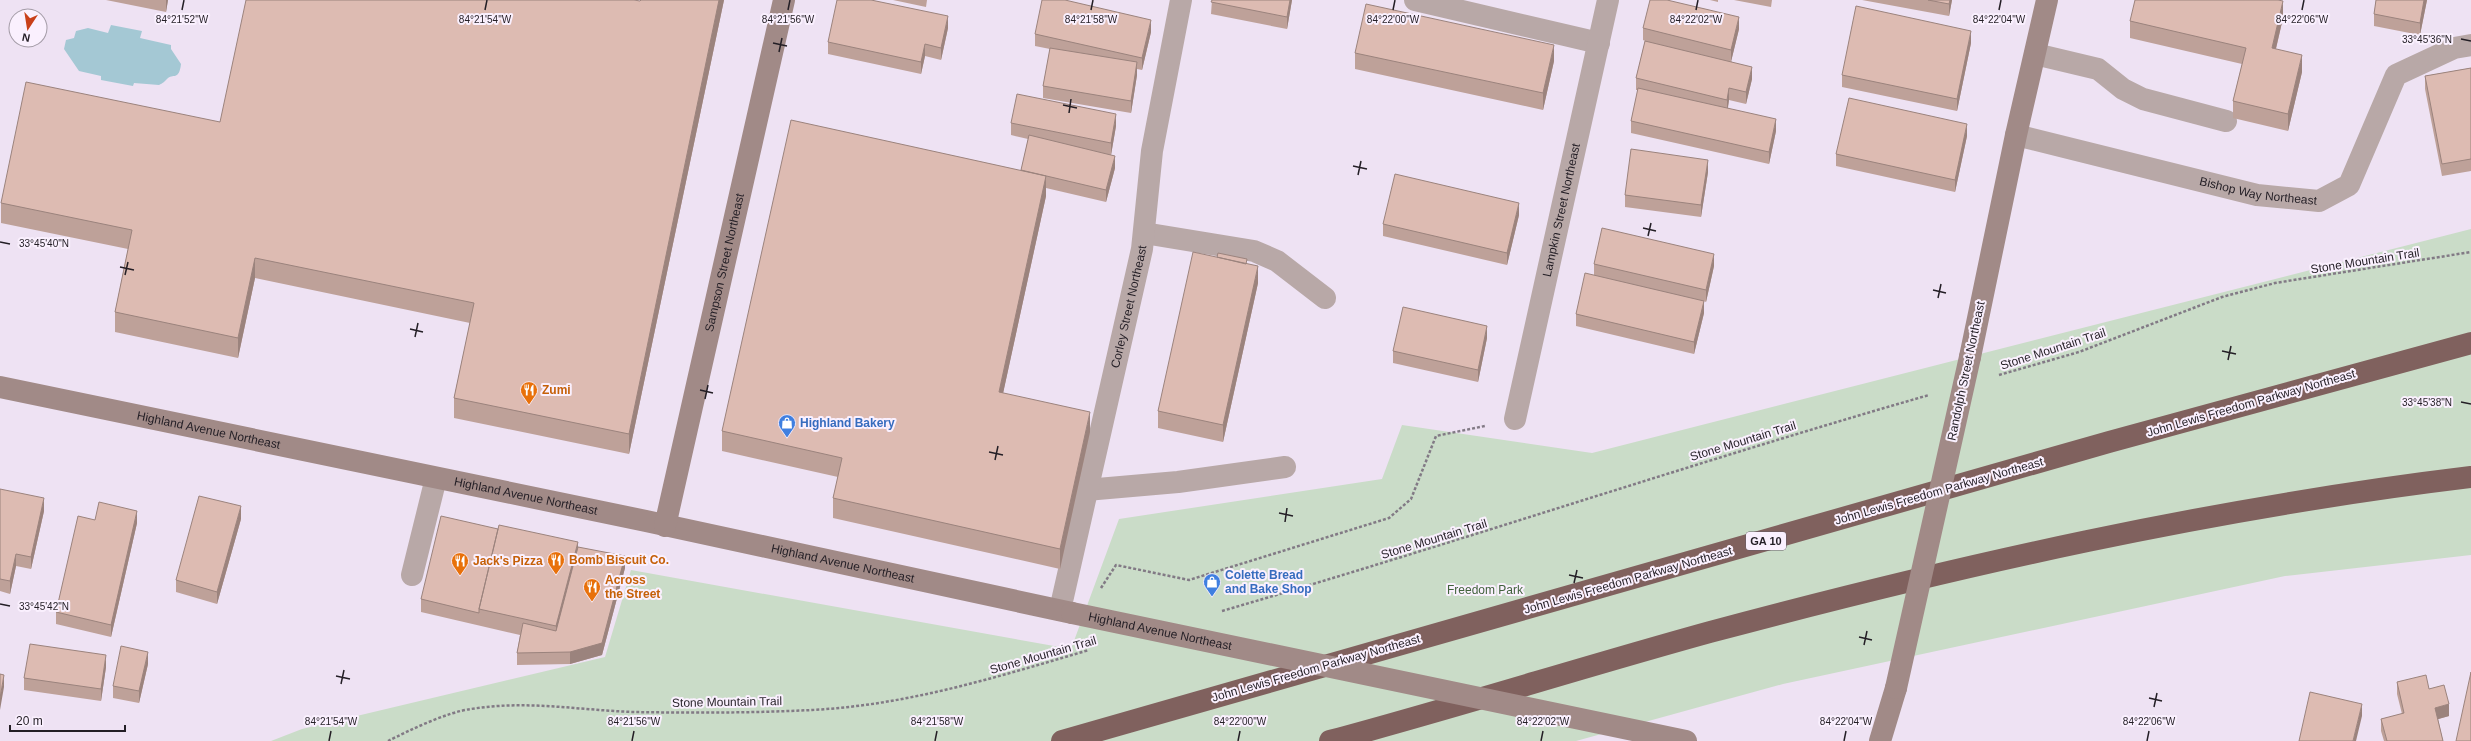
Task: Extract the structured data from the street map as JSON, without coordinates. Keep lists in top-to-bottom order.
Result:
{
  "streets": {
    "highway": ["John Lewis Freedom Parkway Northeast", "GA 10"],
    "main road": ["Sampson Street Northeast", "Randolph Street Northeast", "Highland Avenue Northeast"],
    "street": ["Bishop Way Northeast", "Lampkin Street Northeast", "Corley Street Northeast"],
    "path": ["Stone Mountain Trail"]
  },
  "crossings": [
    ["Bishop Way Northeast", "Randolph Street Northeast"],
    ["Sampson Street Northeast", "Highland Avenue Northeast"],
    ["Corley Street Northeast", "Highland Avenue Northeast"]
  ],
  "parks": ["Freedom Park"],
  "places": {
    "restaurant": [
      "Zumi",
      "Bomb Biscuit Co.",
      "Jack's Pizza",
      "Across the Street"
    ],
    "shop": ["Highland Bakery", "Colette Bread and Bake Shop"]
  },
  "scale_bar": "20 m",
  "north": "bottom",
  "coordinates": [
    "84°21'52\"W",
    "84°21'54\"W",
    "84°21'56\"W",
    "84°21'58\"W",
    "84°22'00\"W",
    "84°22'02\"W",
    "84°22'04\"W",
    "84°22'06\"W",
    "33°45'36\"N",
    "33°45'40\"N",
    "33°45'38\"N",
    "33°45'42\"N"
  ]
}
